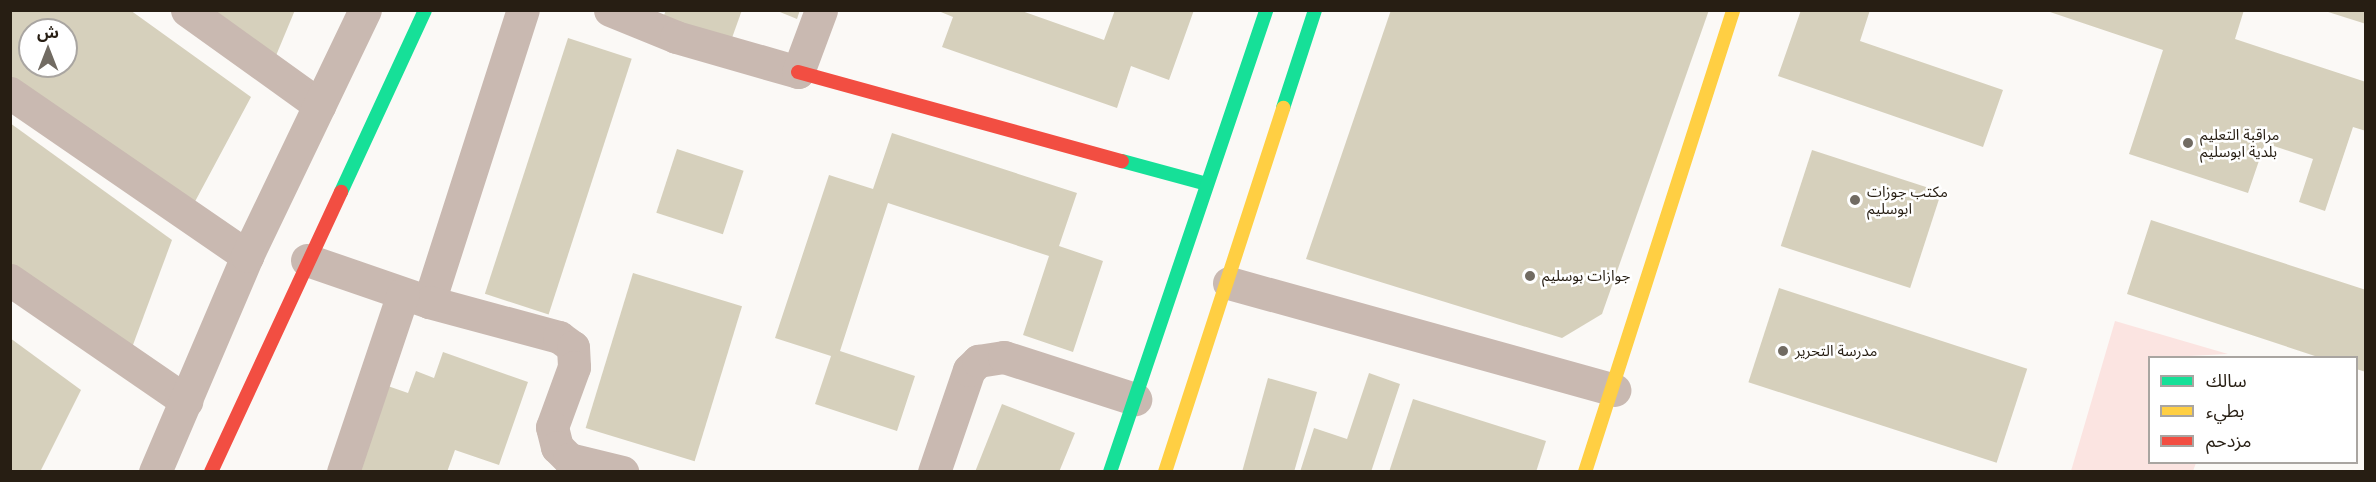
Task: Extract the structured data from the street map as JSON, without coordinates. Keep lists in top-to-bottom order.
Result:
{
  "places": [
    "مراقبة التعليم بلدية ابوسليم",
    "مكتب جوزات ابوسليم",
    "جوازات بوسليم",
    "مدرسة التحرير"
  ],
  "legend": ["سالك", "بطيء", "مزدحم"],
  "north": "top"
}
